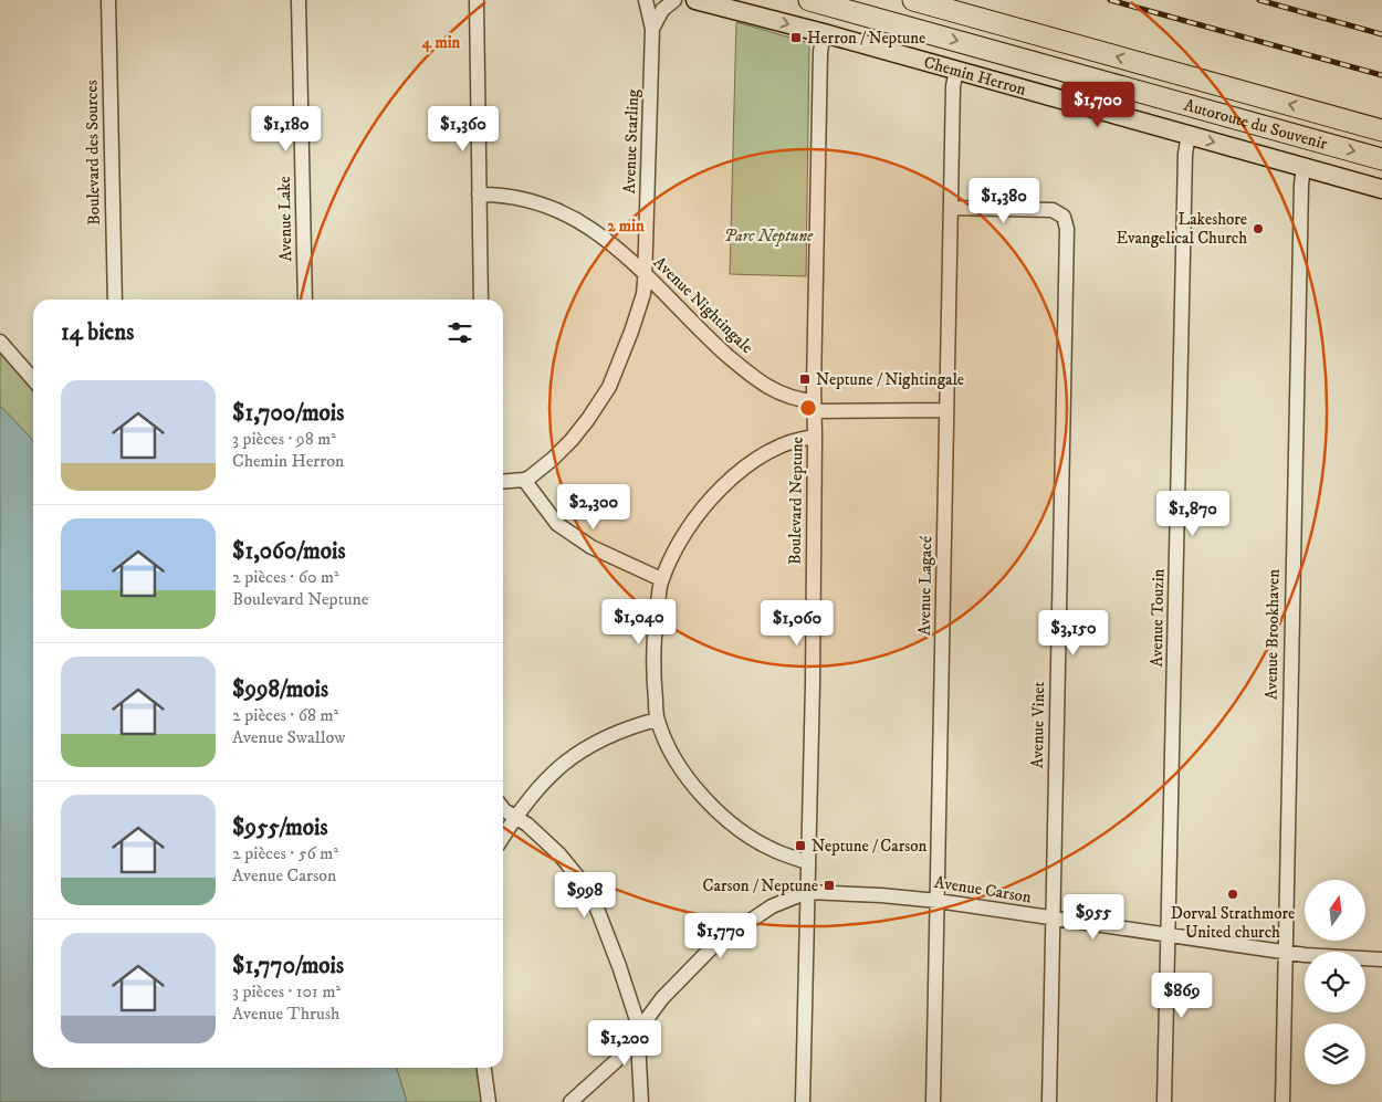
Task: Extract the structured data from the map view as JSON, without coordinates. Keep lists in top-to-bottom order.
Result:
{
  "streets": {
    "highway": ["Autoroute du Souvenir"],
    "main road": ["Chemin Herron"],
    "street": [
      "Avenue Starling",
      "Boulevard des Sources",
      "Avenue Lake",
      "Avenue Nightingale",
      "Boulevard Neptune",
      "Avenue Lagacé",
      "Avenue Touzin",
      "Avenue Brookhaven",
      "Avenue Vinet",
      "Avenue Carson"
    ]
  },
  "crossings": [
    ["Chemin Herron", "Boulevard Neptune"],
    ["Chemin Herron", "Avenue Lagacé"],
    ["Chemin Herron", "Avenue Touzin"],
    ["Chemin Herron", "Avenue Brookhaven"],
    ["Avenue Starling", "Avenue Nightingale"],
    ["Avenue Nightingale", "Boulevard Neptune"],
    ["Avenue Nightingale", "Avenue Lagacé"],
    ["Boulevard Neptune", "Avenue Carson"],
    ["Avenue Lagacé", "Avenue Vinet"],
    ["Avenue Lagacé", "Avenue Carson"],
    ["Avenue Touzin", "Avenue Carson"],
    ["Avenue Brookhaven", "Avenue Carson"],
    ["Avenue Vinet", "Avenue Carson"]
  ],
  "one_way": ["Chemin Herron"],
  "parks": ["Parc Neptune"],
  "places": {
    "transit": [
      "Herron / Neptune",
      "Neptune / Nightingale",
      "Neptune / Carson",
      "Carson / Neptune"
    ],
    "other": ["Lakeshore Evangelical Church", "Dorval Strathmore United church"]
  },
  "north": "top",
  "page": {
    "price": [
      "$1,700",
      "$1,180",
      "$1,360",
      "$1,380",
      "$2,300",
      "$1,870",
      "$1,040",
      "$1,060",
      "$3,150",
      "$998",
      "$955",
      "$1,770",
      "$869",
      "$1,200"
    ],
    "heading": "14 biens",
    "list": [
      {
        "name": "$1,700/mois",
        "note": "3 pièces · 98 m² · Chemin Herron"
      },
      {
        "name": "$1,060/mois",
        "note": "2 pièces · 60 m² · Boulevard Neptune"
      },
      {
        "name": "$998/mois",
        "note": "2 pièces · 68 m² · Avenue Swallow"
      },
      {
        "name": "$955/mois",
        "note": "2 pièces · 56 m² · Avenue Carson"
      },
      {
        "name": "$1,770/mois",
        "note": "3 pièces · 101 m² · Avenue Thrush"
      }
    ]
  },
  "rings": ["4 min", "2 min"]
}
